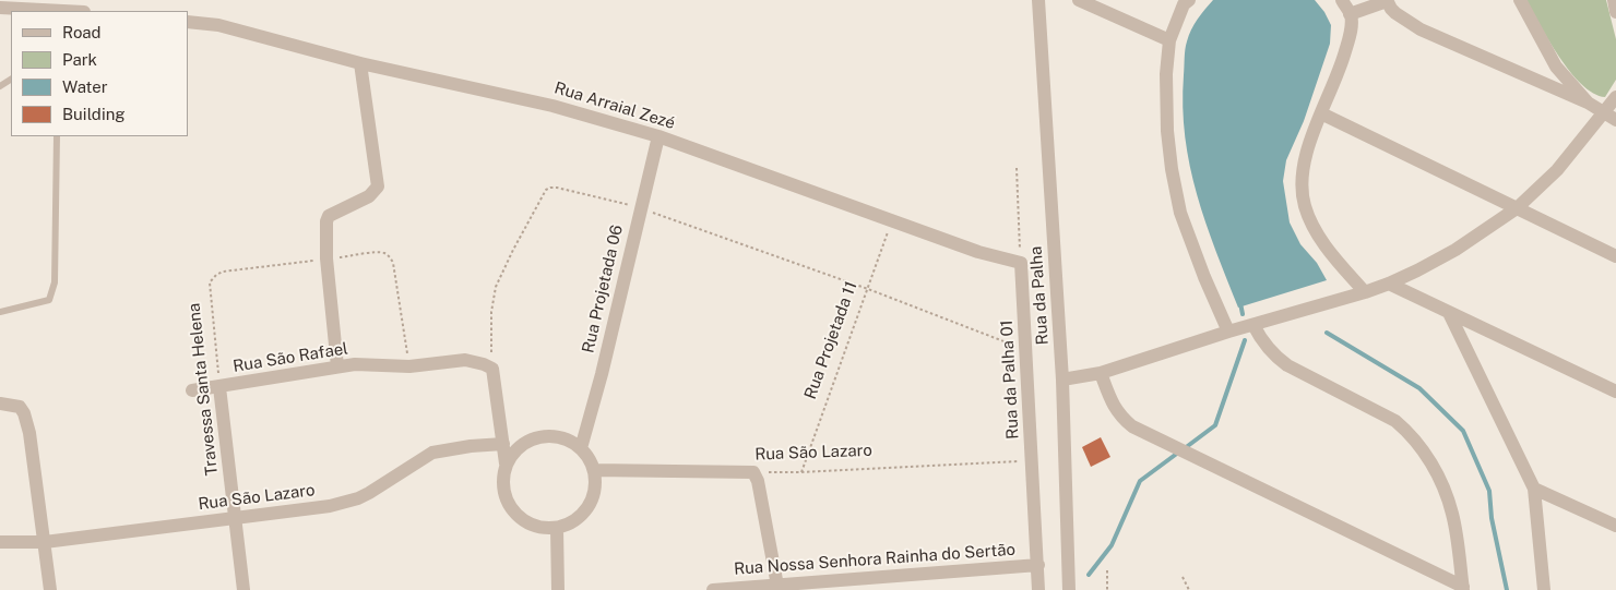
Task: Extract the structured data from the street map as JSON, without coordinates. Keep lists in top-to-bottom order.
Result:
{
  "streets": {
    "street": [
      "Rua Arraial Zezé",
      "Rua Projetada 06",
      "Rua da Palha",
      "Rua São Rafael",
      "Rua da Palha 01",
      "Travessa Santa Helena",
      "Rua São Lazaro",
      "Rua Nossa Senhora Rainha do Sertão"
    ],
    "path": ["Rua Projetada 11"]
  },
  "crossings": [
    ["Rua Arraial Zezé", "Rua Projetada 06"],
    ["Rua Arraial Zezé", "Rua Projetada 11"],
    ["Rua Arraial Zezé", "Rua da Palha 01"],
    ["Rua Projetada 06", "Rua São Lazaro"],
    ["Rua Projetada 11", "Rua São Lazaro"],
    ["Rua São Rafael", "Travessa Santa Helena"],
    ["Rua da Palha 01", "Rua São Lazaro"],
    ["Rua da Palha 01", "Rua Nossa Senhora Rainha do Sertão"],
    ["Travessa Santa Helena", "Rua São Lazaro"]
  ],
  "legend": [
    "Road",
    "Park",
    "Water",
    "Building"
  ]
}
